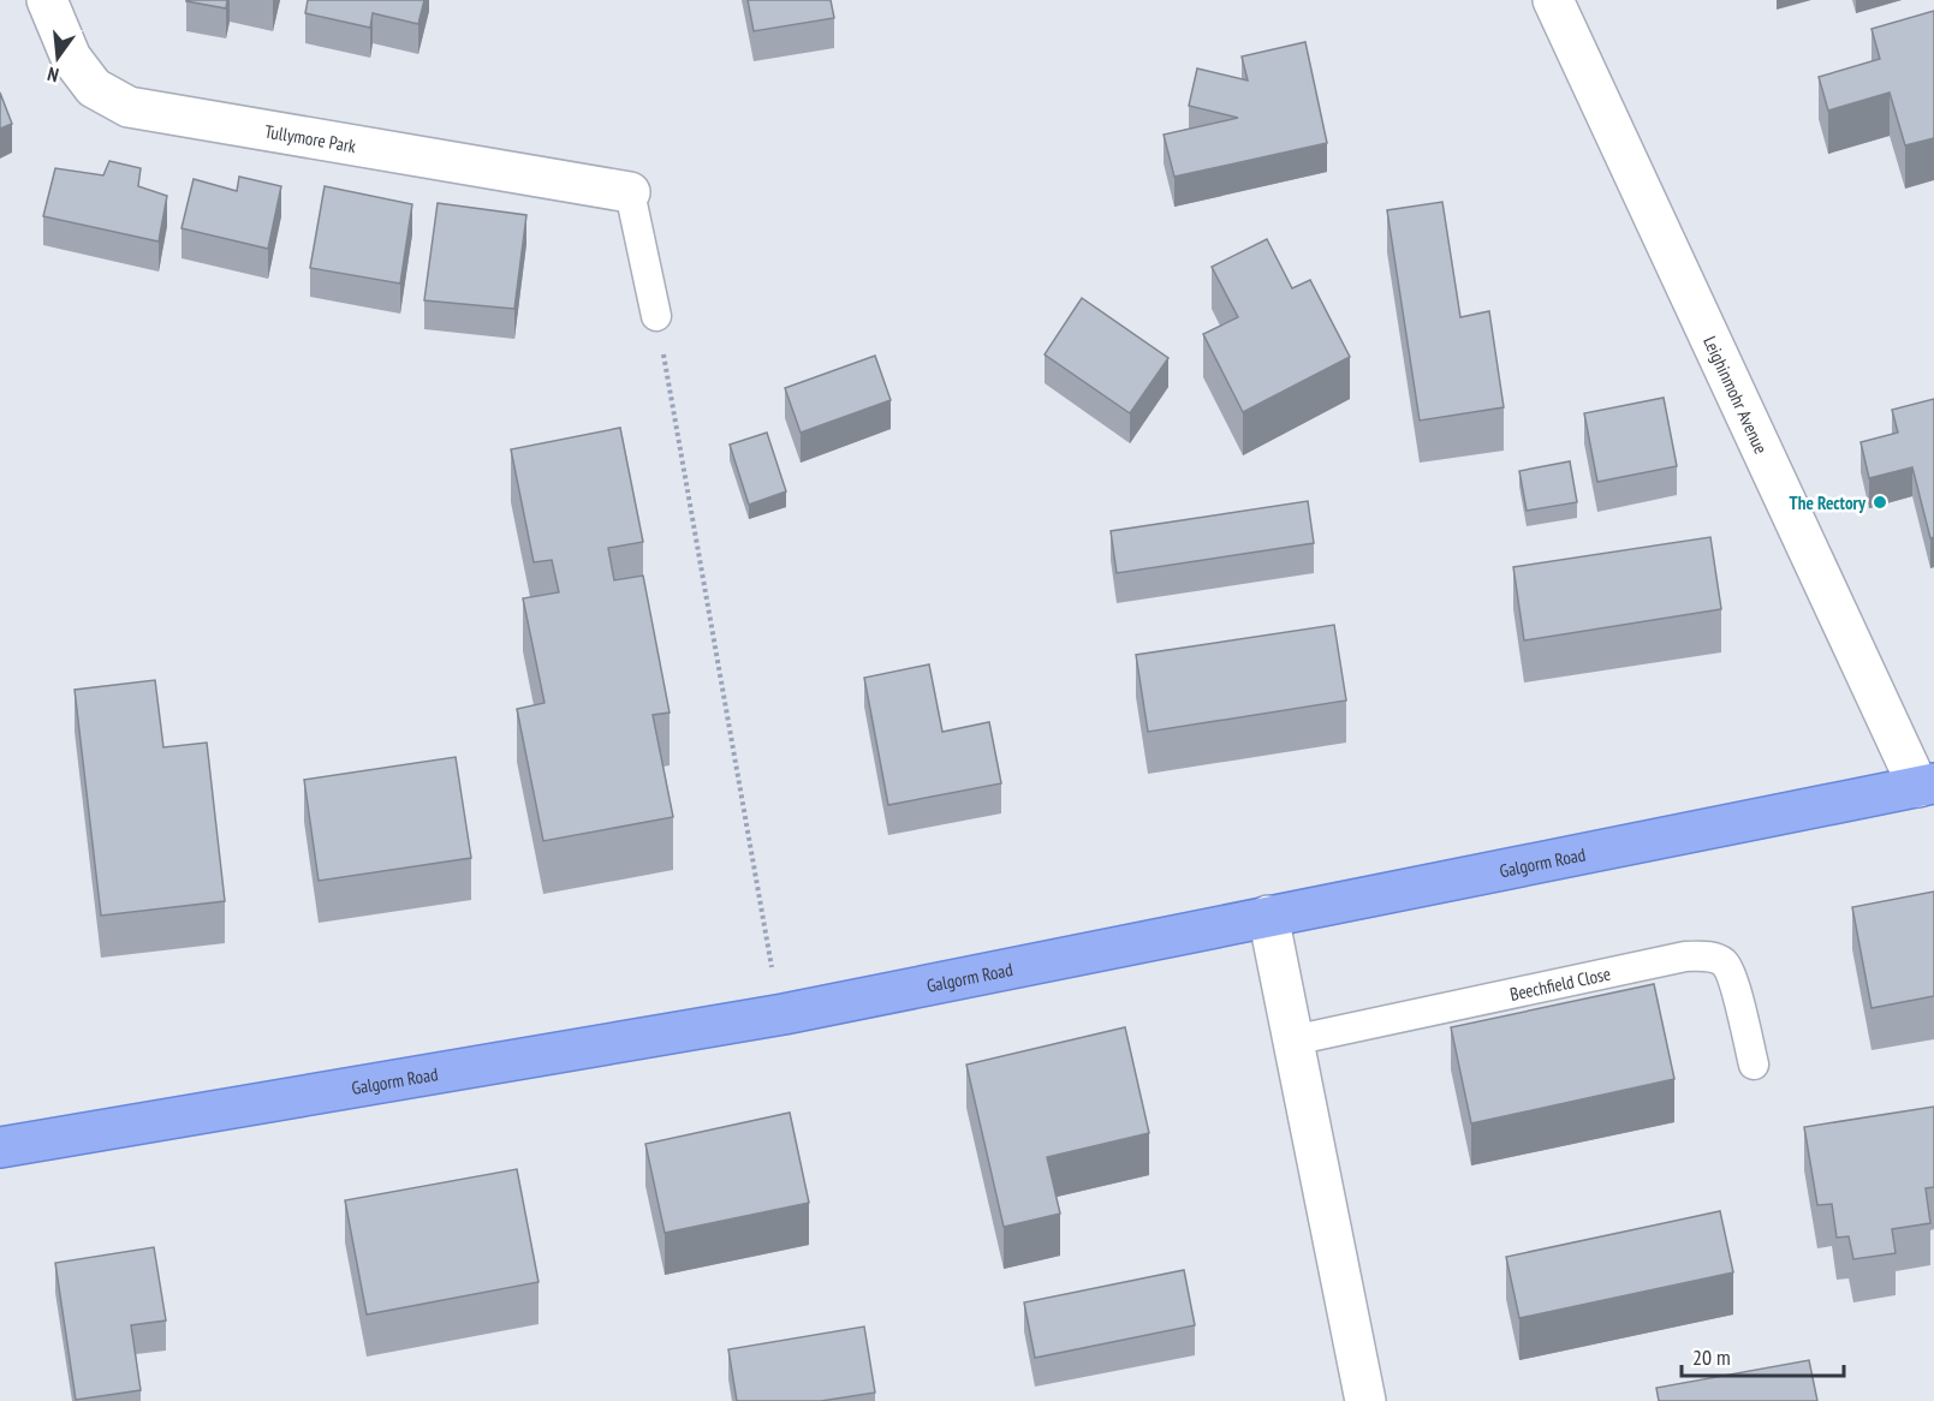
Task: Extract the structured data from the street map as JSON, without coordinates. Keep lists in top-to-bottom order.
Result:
{
  "streets": {
    "main road": ["Galgorm Road"],
    "street": ["Tullymore Park", "Leighinmohr Avenue"],
    "lane": ["Beechfield Close"]
  },
  "crossings": [
    ["Leighinmohr Avenue", "Galgorm Road"]
  ],
  "places": ["The Rectory"],
  "scale_bar": "20 m",
  "north": "bottom"
}
